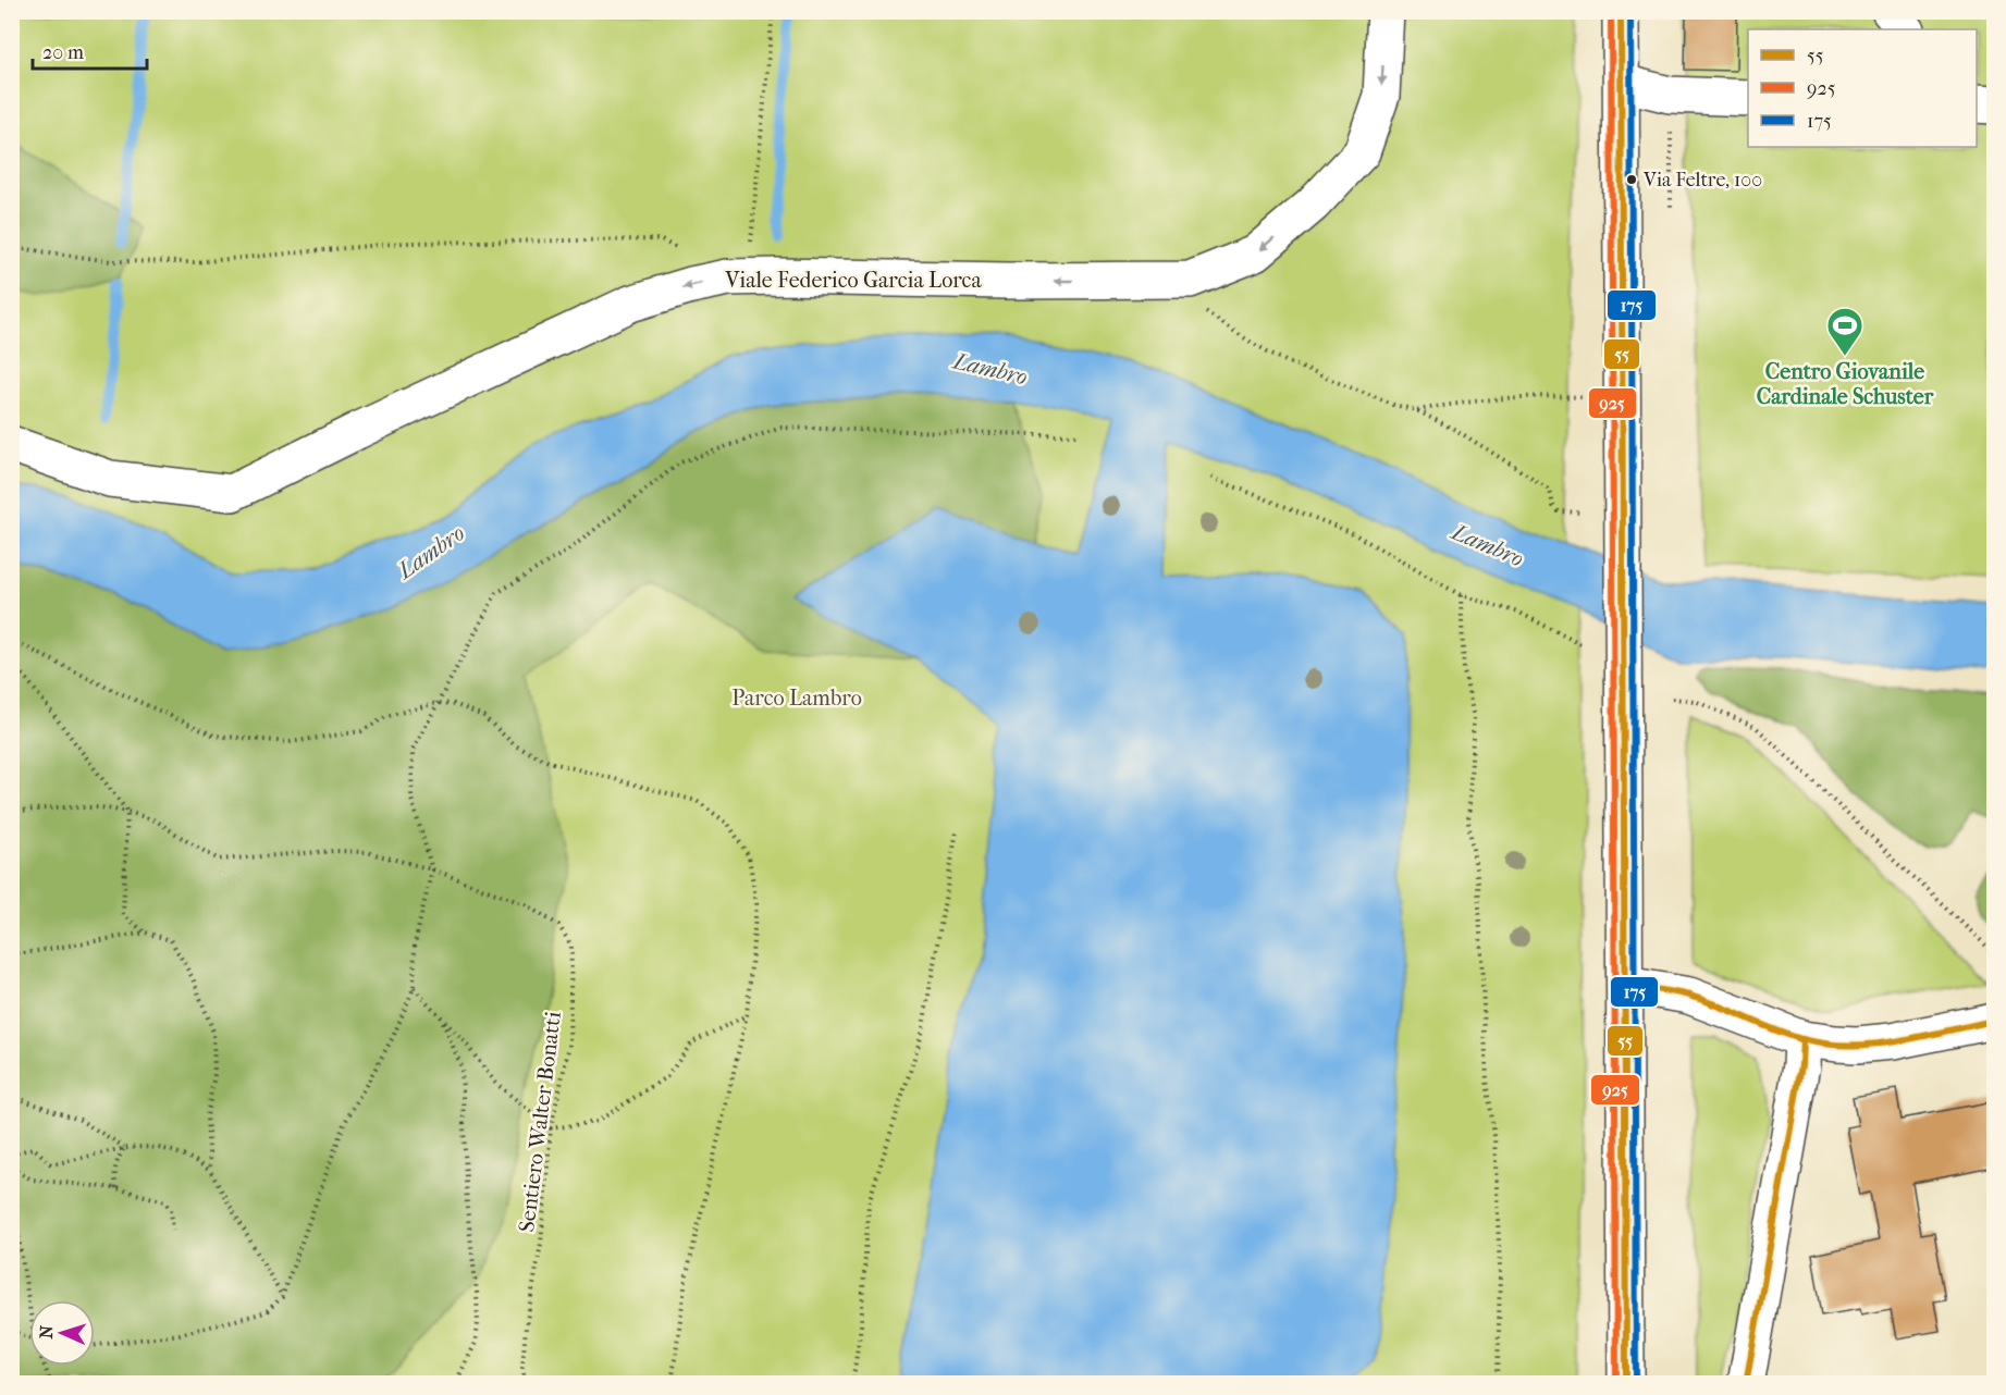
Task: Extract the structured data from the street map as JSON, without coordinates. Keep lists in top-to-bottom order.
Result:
{
  "streets": {
    "street": ["Viale Federico Garcia Lorca"],
    "path": ["Sentiero Walter Bonatti"]
  },
  "one_way": ["Viale Federico Garcia Lorca"],
  "water": ["Lambro"],
  "parks": ["Parco Lambro"],
  "places": {
    "other": ["Via Feltre, 100"],
    "sports": ["Centro Giovanile Cardinale Schuster"]
  },
  "lines": ["transit line 55", "transit line 925", "transit line 175"],
  "legend": ["55", "925", "175"],
  "scale_bar": "20 m",
  "north": "left"
}
